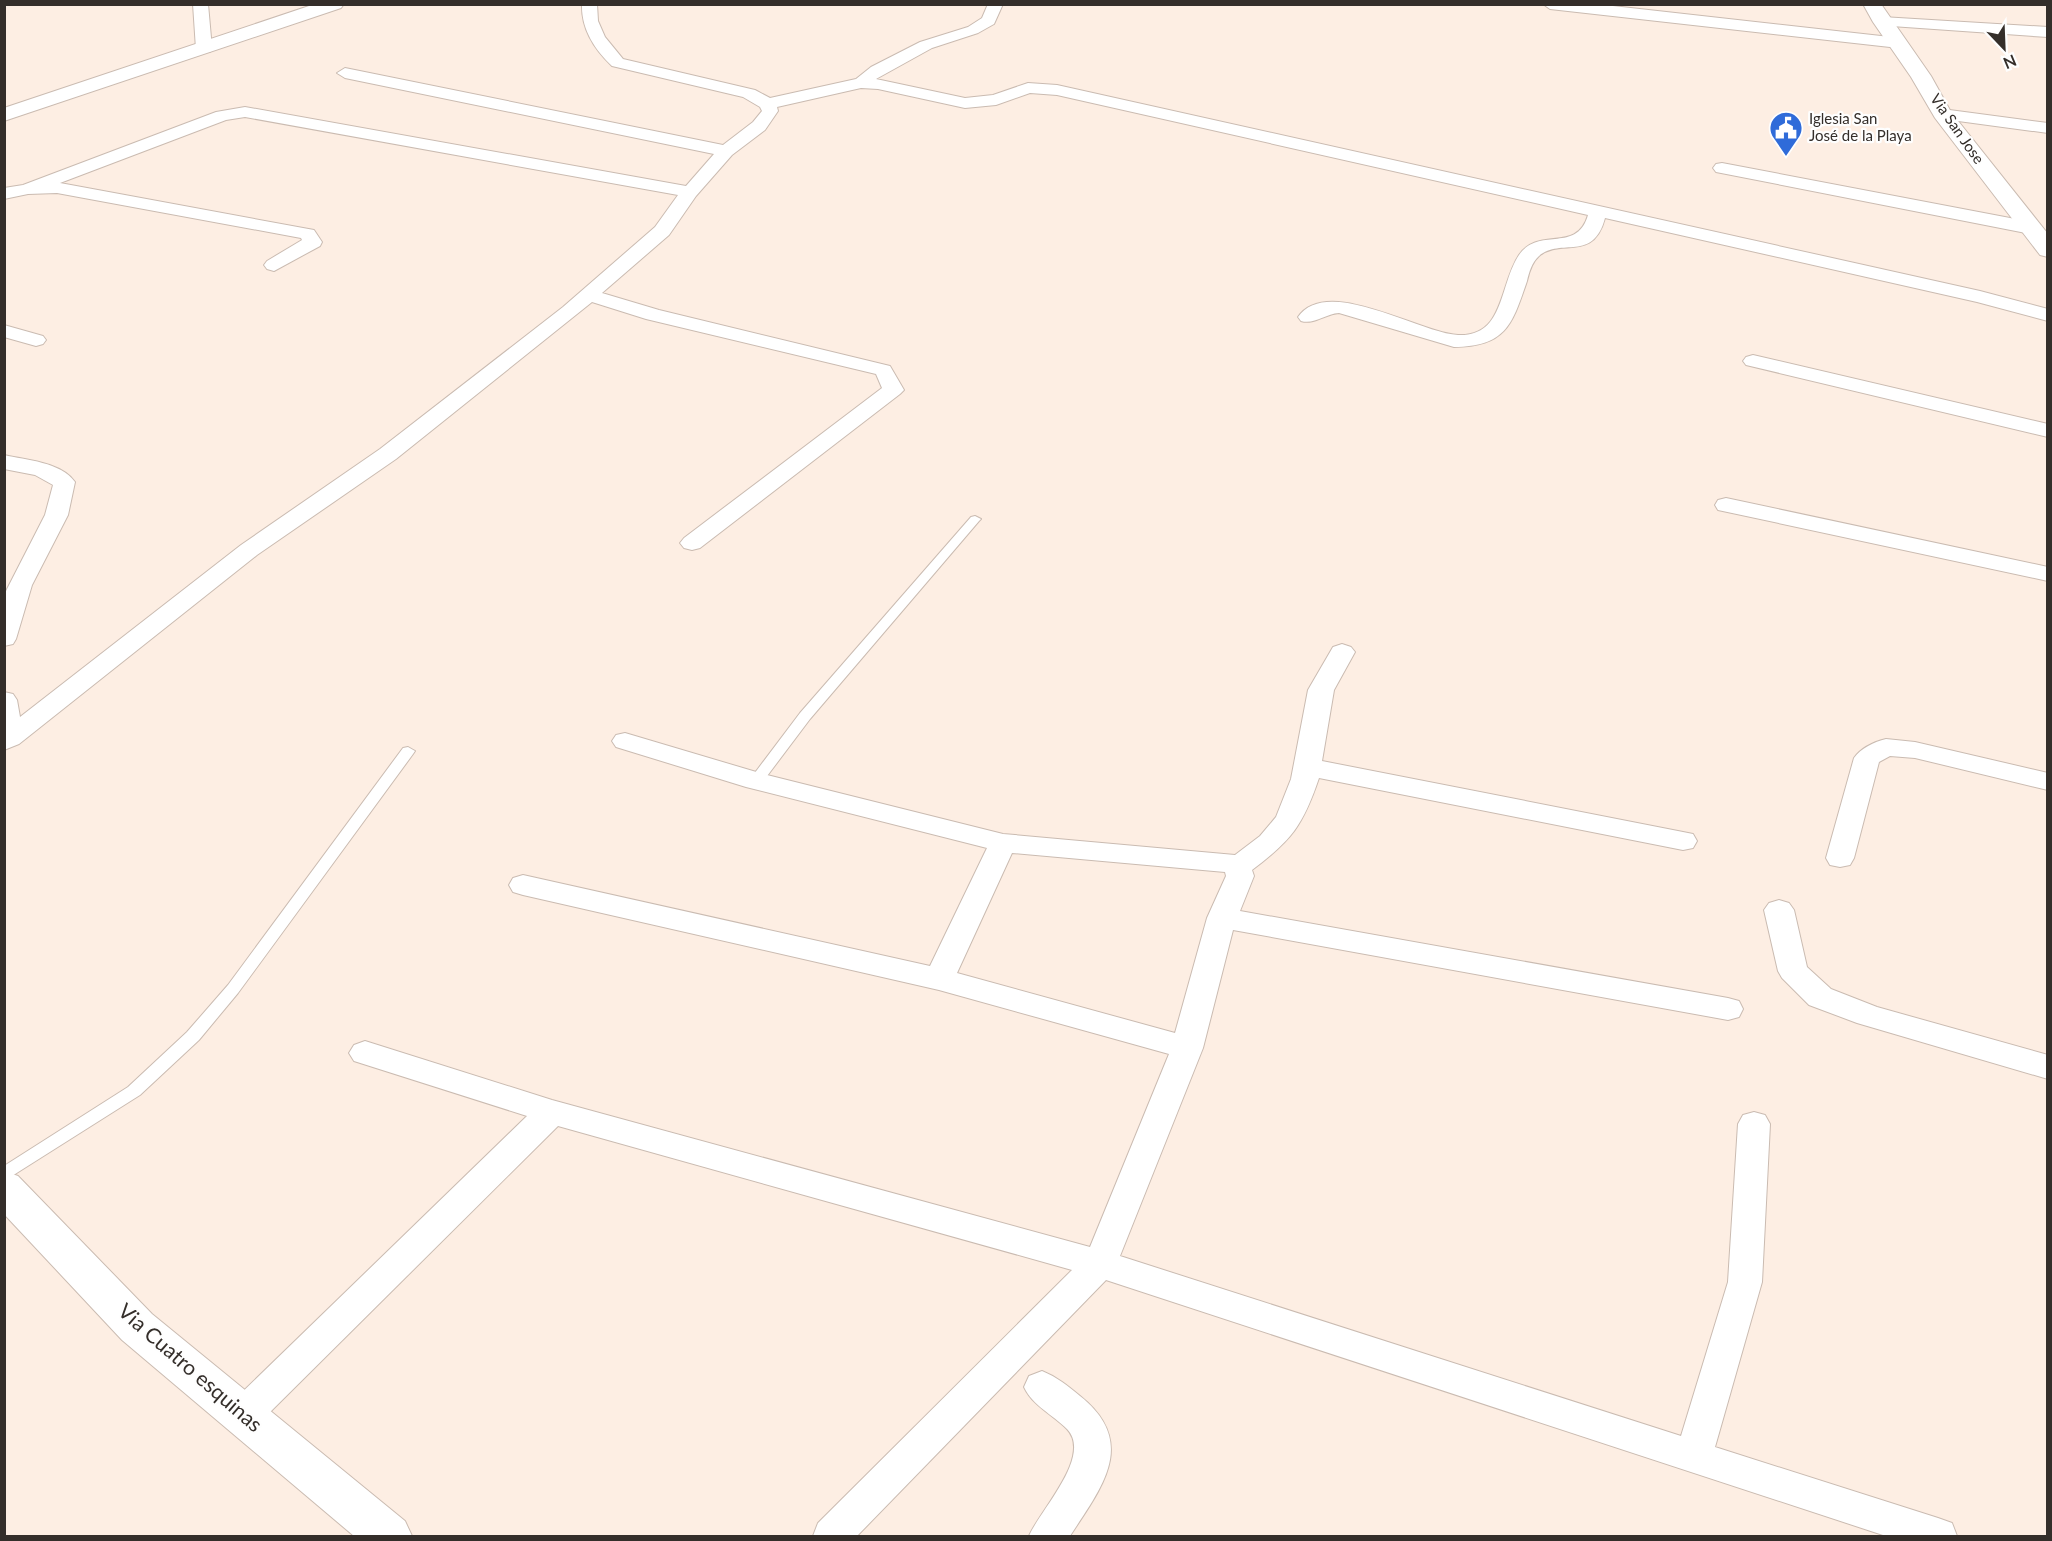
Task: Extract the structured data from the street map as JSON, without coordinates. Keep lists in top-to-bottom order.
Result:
{
  "streets": {
    "street": ["Via San Jose", "Via Cuatro esquinas"]
  },
  "places": {
    "public building": ["Iglesia San José de la Playa"]
  },
  "north": "bottom right"
}
